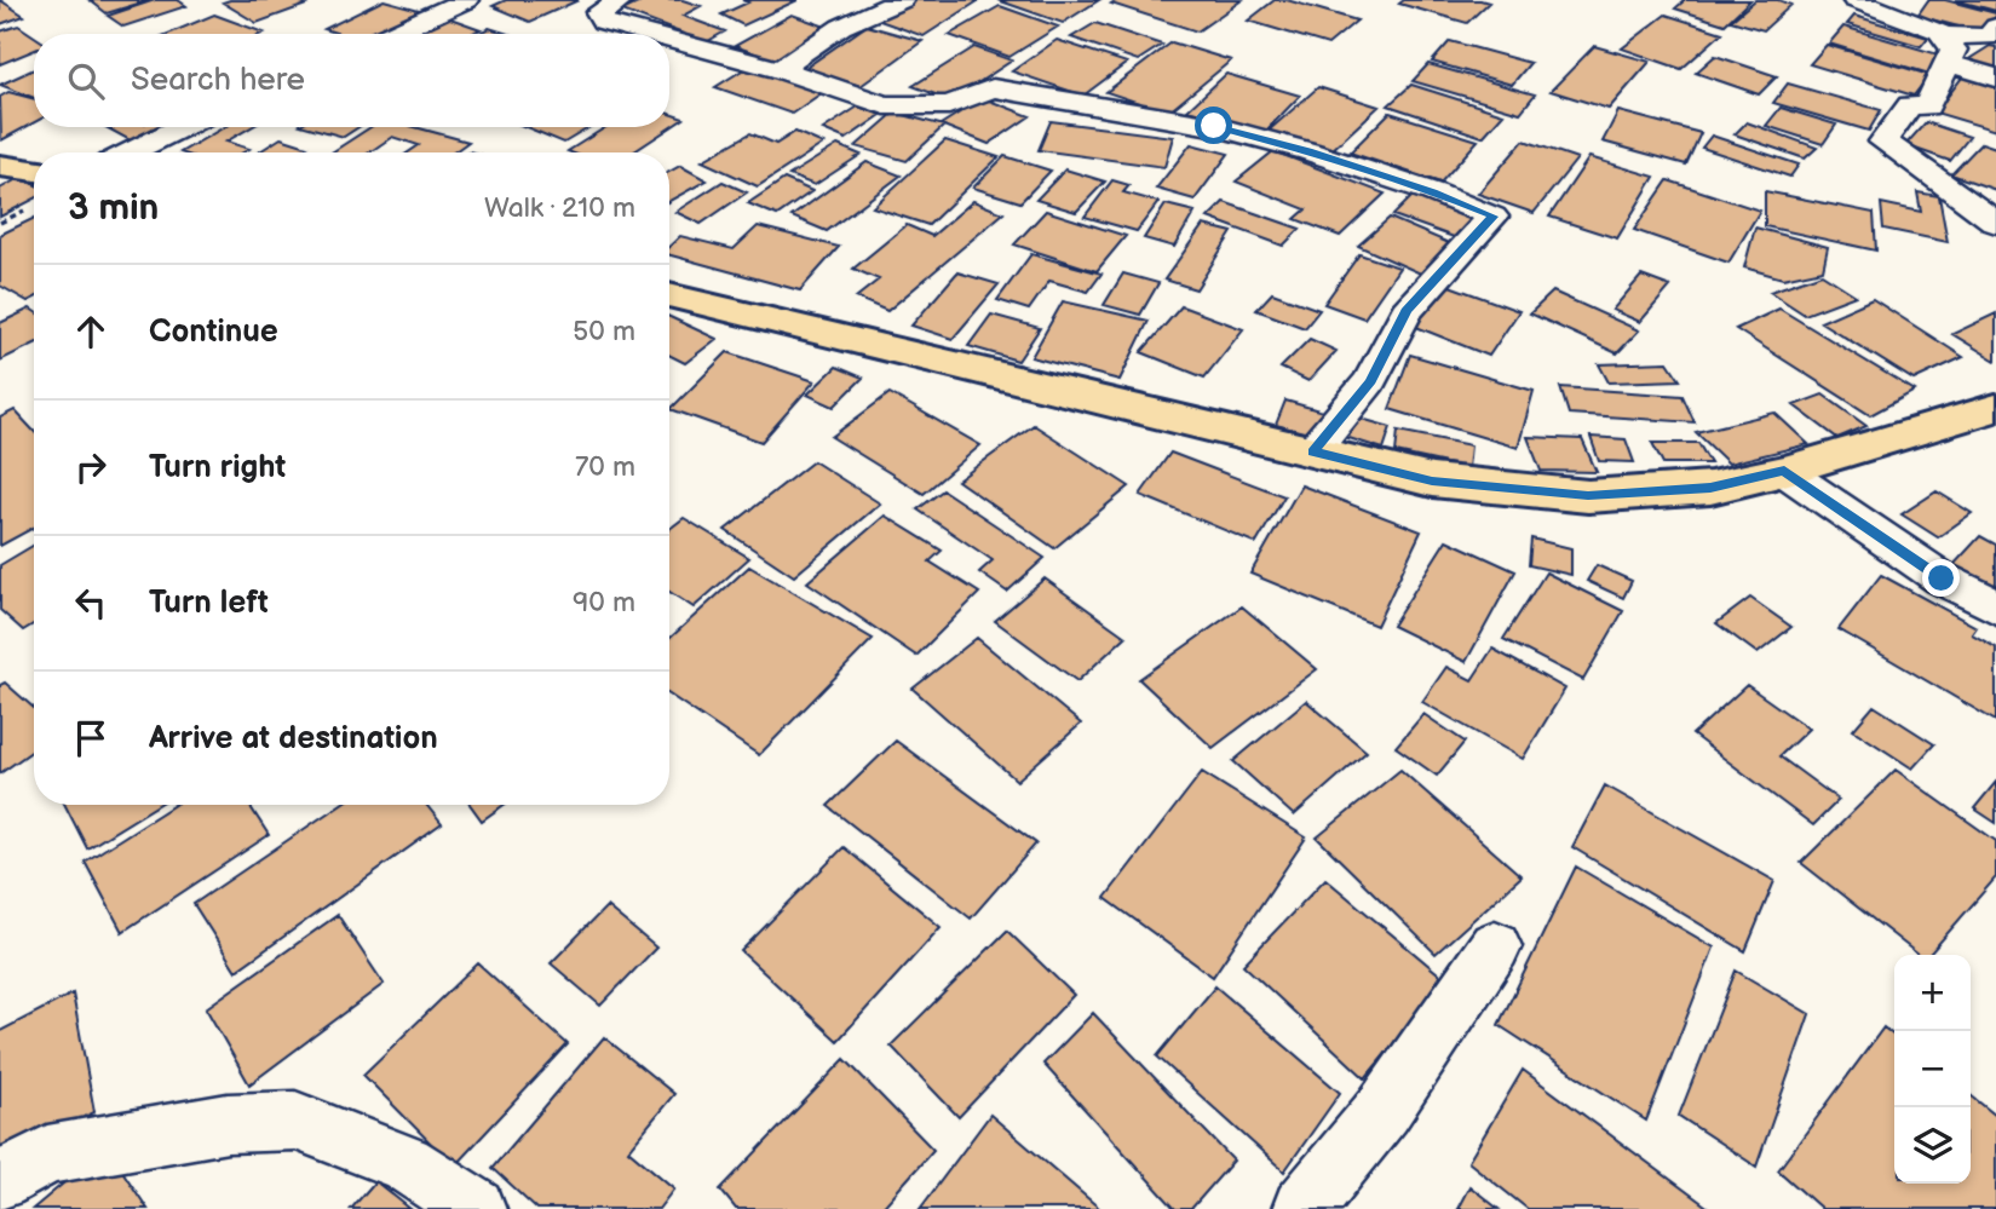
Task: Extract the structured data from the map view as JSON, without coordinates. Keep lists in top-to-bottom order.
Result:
{
  "page": {
    "search": "Search here",
    "heading": ["3 min", "Walk · 210 m"],
    "list": [
      ["Continue", "50 m"],
      ["Turn right", "70 m"],
      ["Turn left", "90 m"],
      "Arrive at destination"
    ],
    "map_buttons": ["+", "−"]
  }
}
